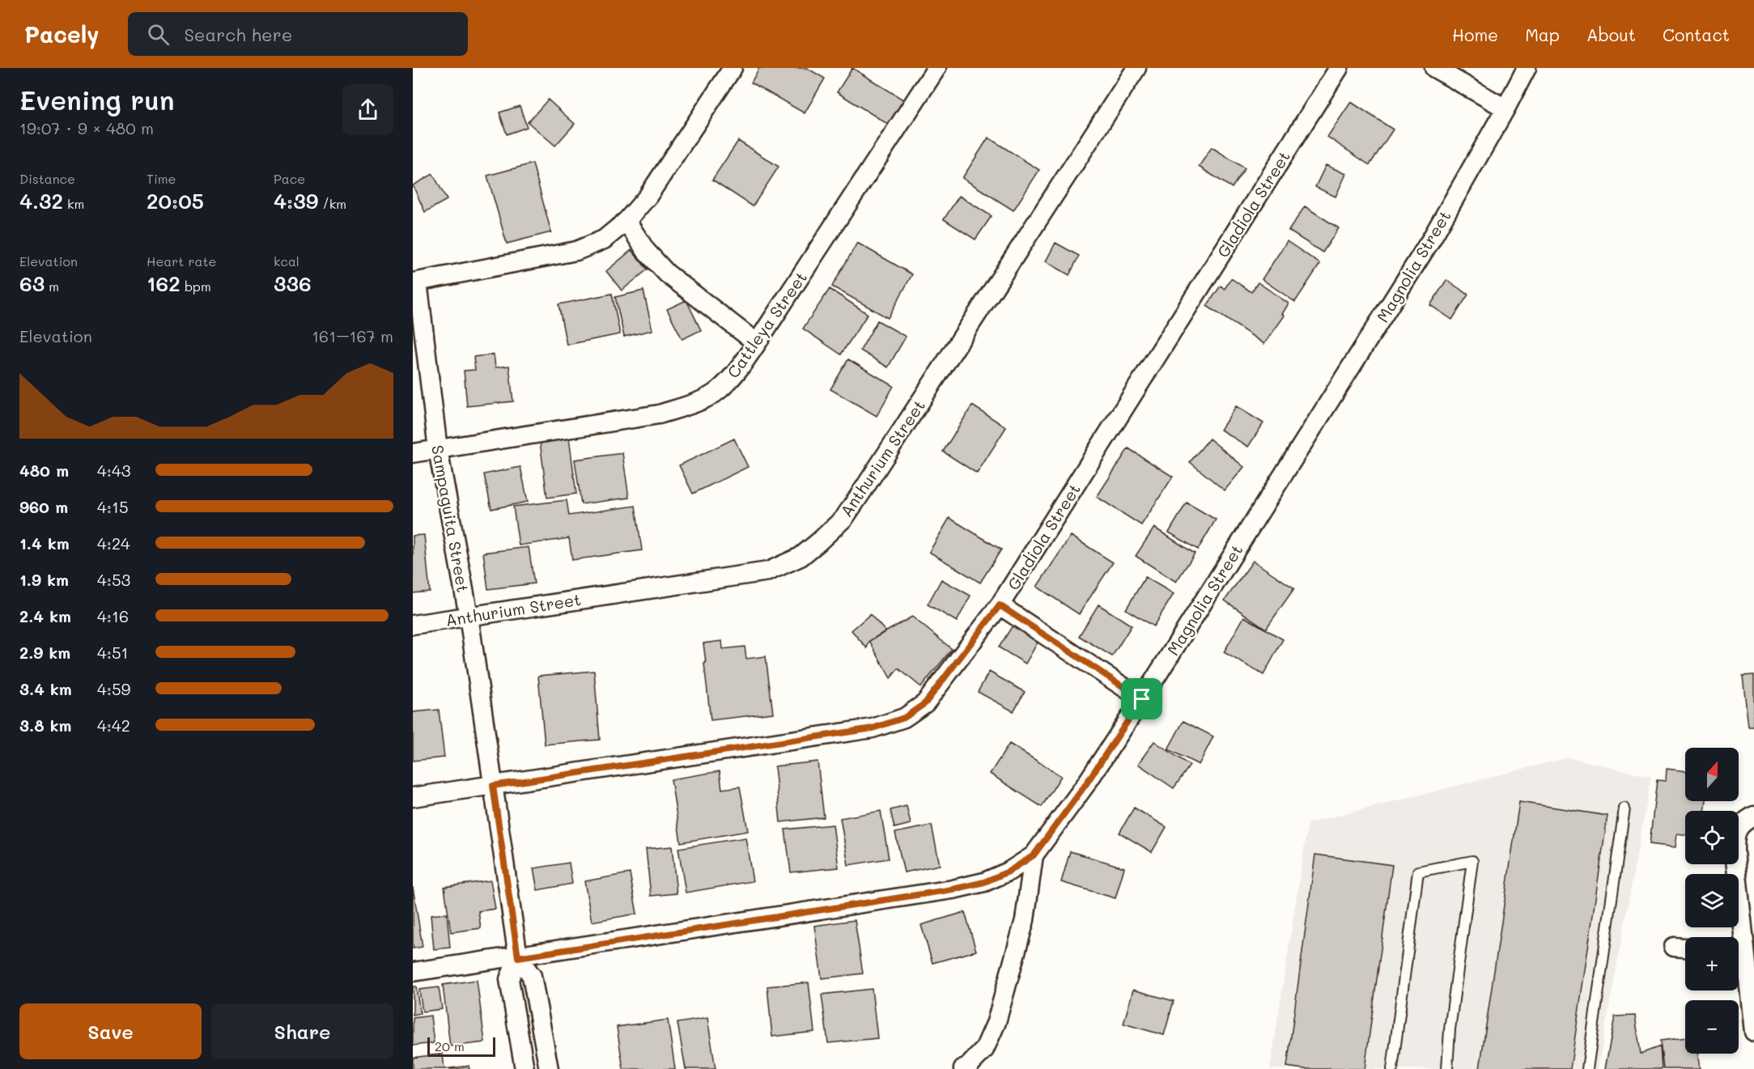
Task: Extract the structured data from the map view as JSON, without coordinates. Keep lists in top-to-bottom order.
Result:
{
  "streets": {
    "street": [
      "Gladiola Street",
      "Magnolia Street",
      "Cattleya Street",
      "Anthurium Street",
      "Sampaguita Street"
    ]
  },
  "crossings": [
    ["Gladiola Street", "Sampaguita Street"],
    ["Magnolia Street", "Sampaguita Street"],
    ["Cattleya Street", "Sampaguita Street"],
    ["Anthurium Street", "Sampaguita Street"]
  ],
  "scale_bar": "20 m",
  "north": "top",
  "page": {
    "header": "Pacely",
    "search": "Search here",
    "nav": [
      "Home",
      "Map",
      "About",
      "Contact"
    ],
    "heading": ["Evening run", "19:07 · 9 × 480 m"],
    "stats": [
      ["Distance", "4.32 km"],
      ["Time", "20:05"],
      ["Pace", "4:39 /km"],
      ["Elevation", "63 m"],
      ["Heart rate", "162 bpm"],
      ["kcal", "336"]
    ],
    "chart": ["Elevation", "161–167 m"],
    "list": [
      {
        "name": "480 m",
        "note": "4:43"
      },
      {
        "name": "960 m",
        "note": "4:15"
      },
      {
        "name": "1.4 km",
        "note": "4:24"
      },
      {
        "name": "1.9 km",
        "note": "4:53"
      },
      {
        "name": "2.4 km",
        "note": "4:16"
      },
      {
        "name": "2.9 km",
        "note": "4:51"
      },
      {
        "name": "3.4 km",
        "note": "4:59"
      },
      {
        "name": "3.8 km",
        "note": "4:42"
      }
    ],
    "map_buttons": ["+", "−"],
    "buttons": ["Save", "Share"],
    "scale": "20 m"
  }
}
